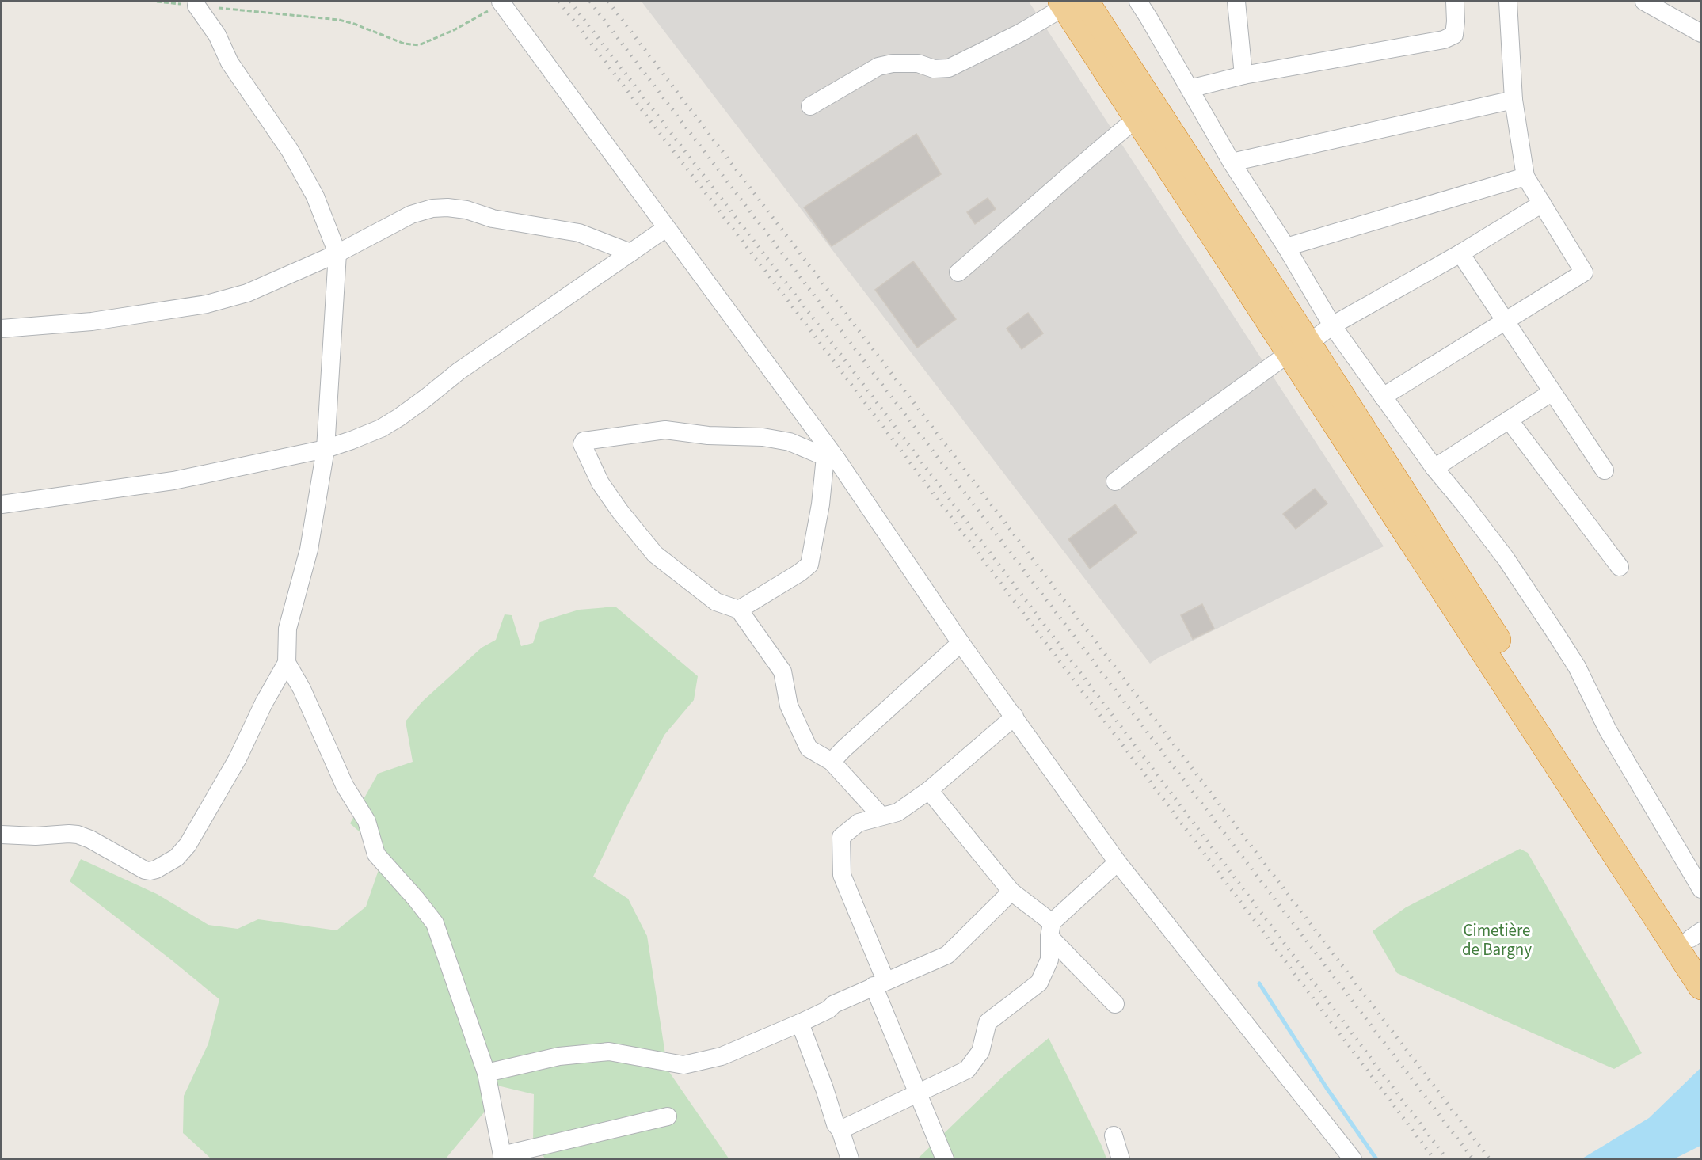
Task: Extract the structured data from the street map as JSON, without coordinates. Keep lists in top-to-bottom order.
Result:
{
  "parks": ["Cimetière de Bargny"]
}
